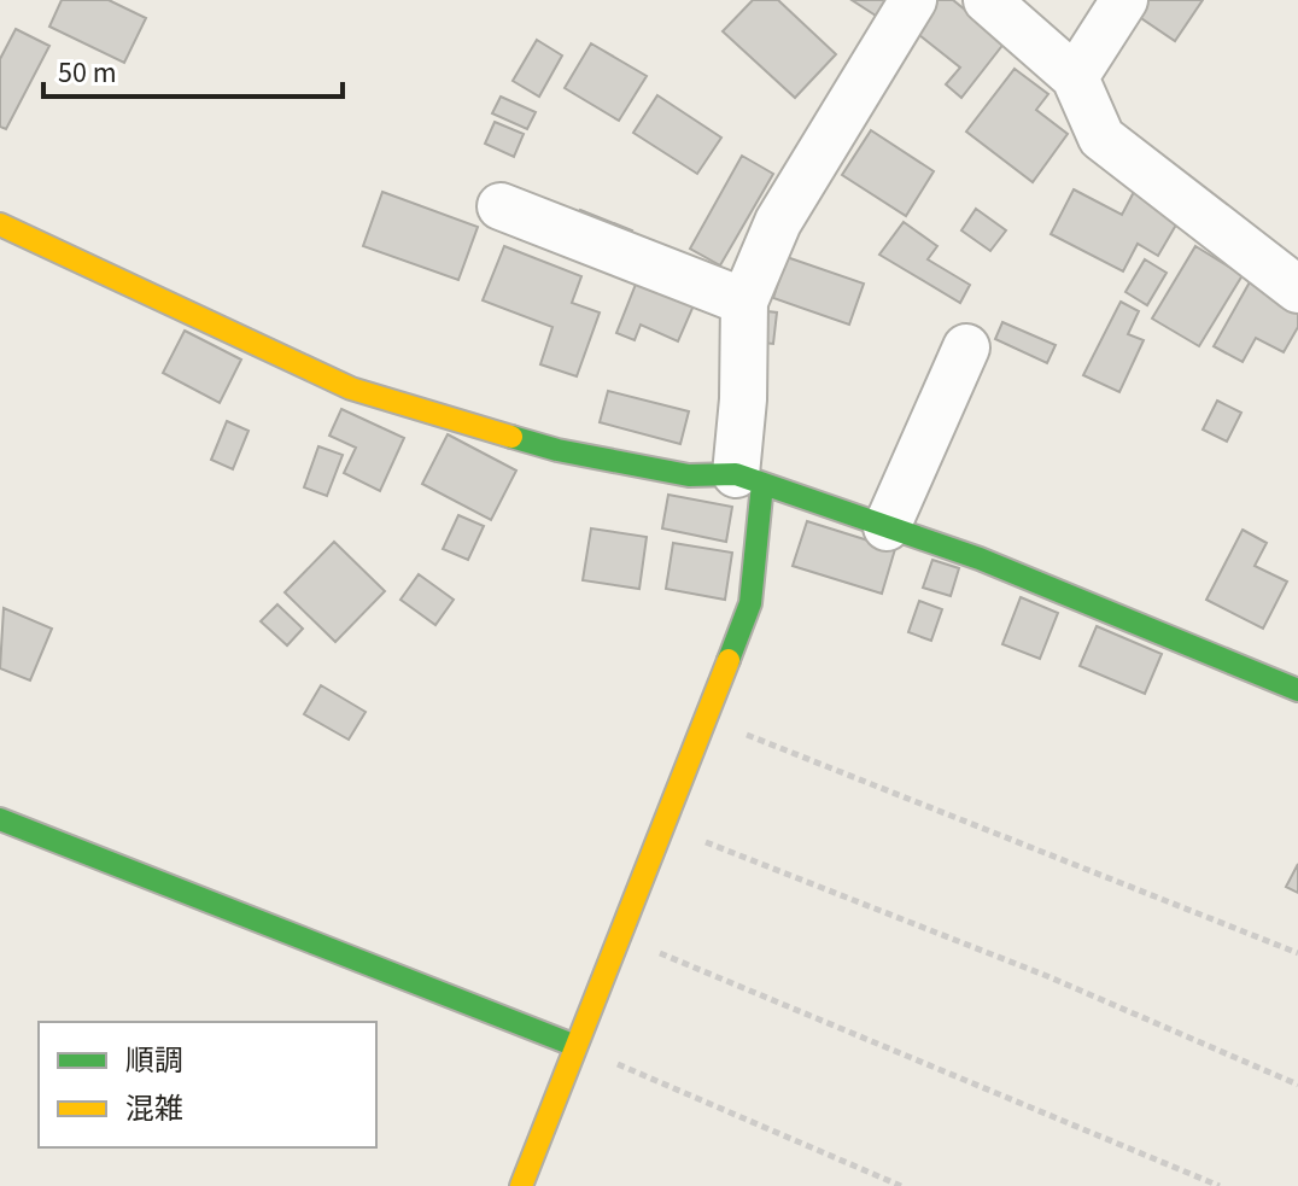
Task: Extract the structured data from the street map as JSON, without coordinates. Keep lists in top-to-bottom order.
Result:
{
  "legend": ["順調", "混雑"],
  "scale_bar": "50 m"
}
